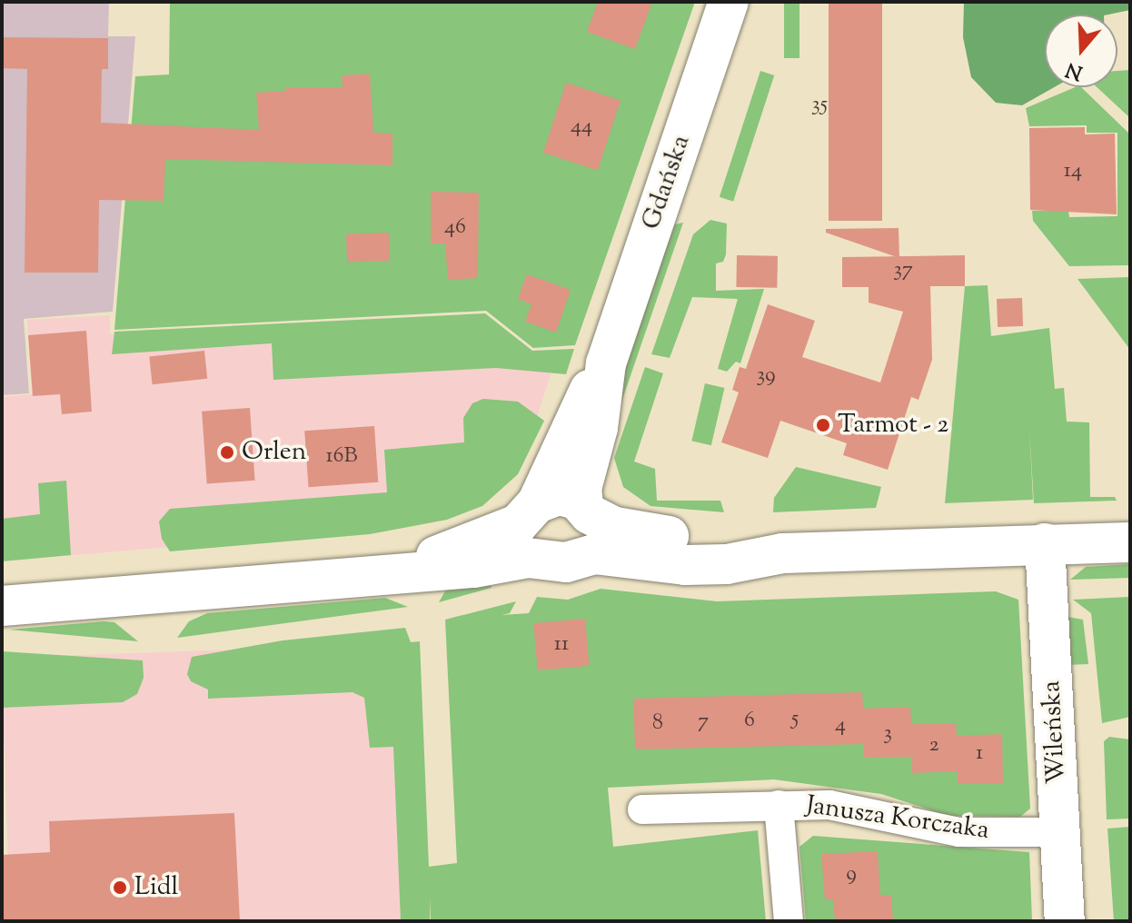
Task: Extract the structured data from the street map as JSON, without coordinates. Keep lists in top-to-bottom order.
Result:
{
  "streets": {
    "street": ["Gdańska", "Wileńska", "Janusza Korczaka"]
  },
  "crossings": [
    ["Wileńska", "Janusza Korczaka"]
  ],
  "places": ["Tarmot - 2", "Orlen", "Lidl"],
  "house_numbers": [
    "35",
    "44",
    "14",
    "46",
    "37",
    "39",
    "16B",
    "11",
    "5",
    "6",
    "7",
    "8",
    "4",
    "3",
    "2",
    "1",
    "9"
  ],
  "north": "bottom"
}
